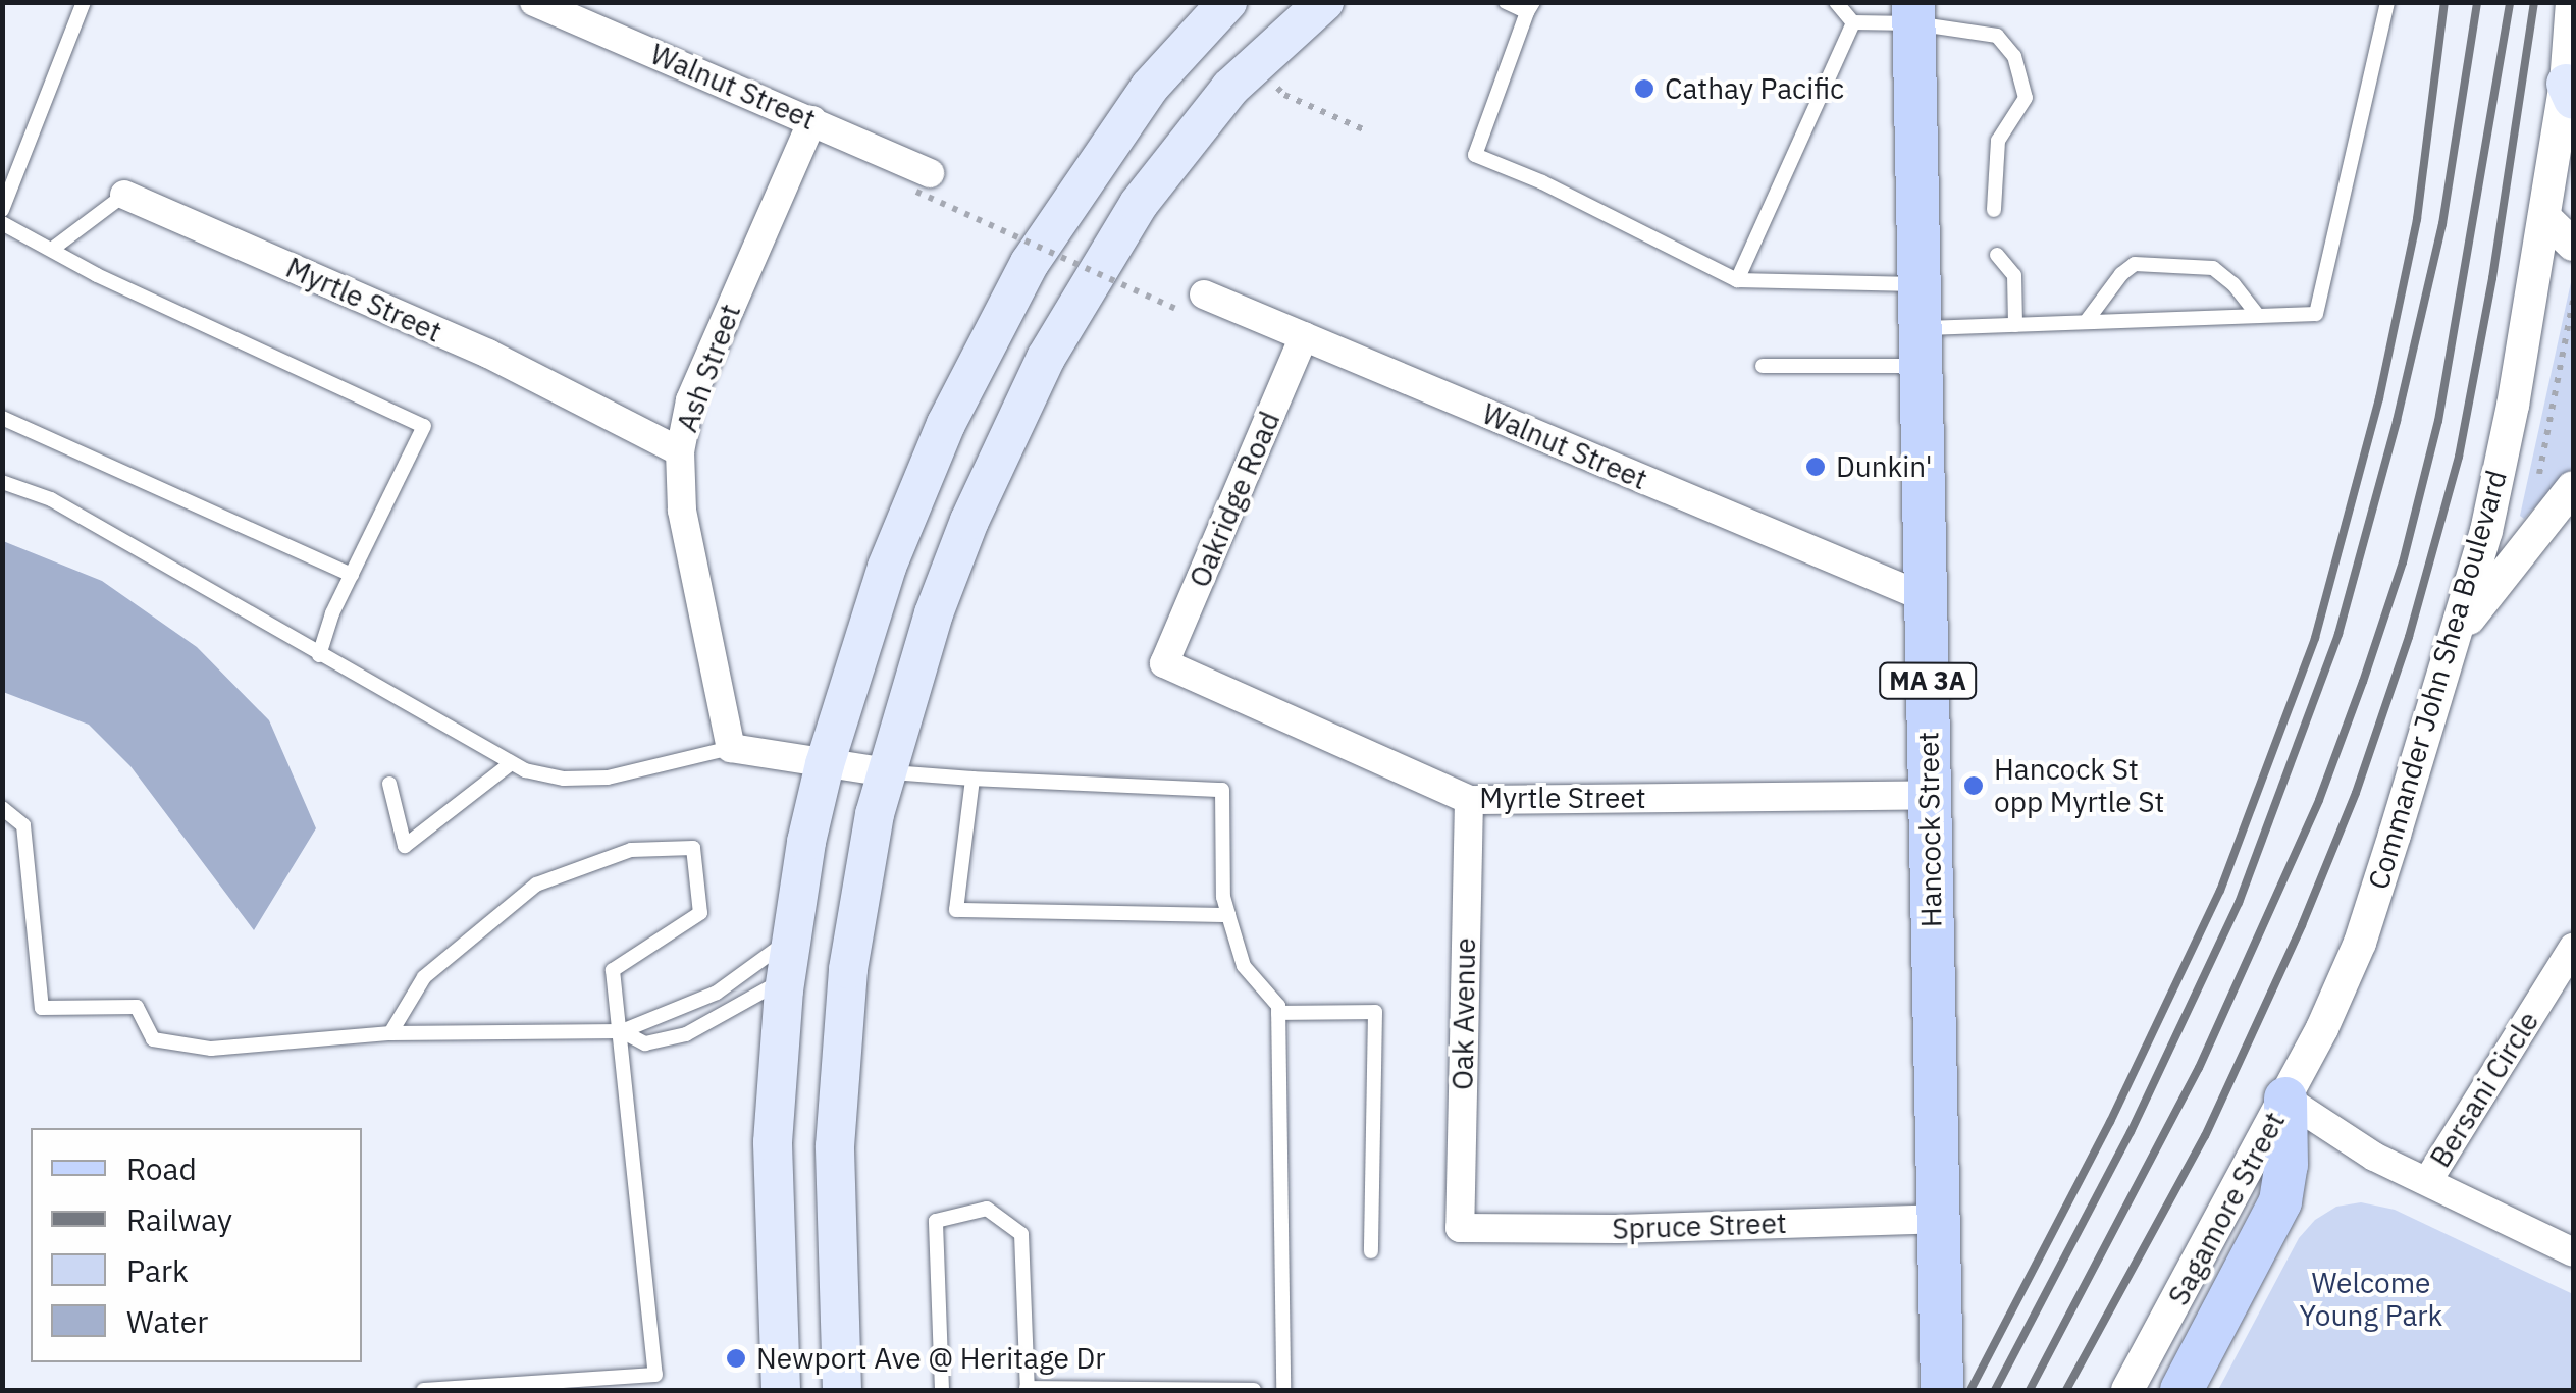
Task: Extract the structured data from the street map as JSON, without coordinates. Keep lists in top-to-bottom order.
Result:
{
  "streets": {
    "main road": ["MA 3A", "Hancock Street"],
    "street": [
      "Walnut Street",
      "Myrtle Street",
      "Ash Street",
      "Oakridge Road",
      "Commander John Shea Boulevard",
      "Oak Avenue",
      "Bersani Circle",
      "Sagamore Street",
      "Spruce Street"
    ]
  },
  "crossings": [
    ["Walnut Street", "Ash Street"],
    ["Walnut Street", "Oakridge Road"],
    ["Walnut Street", "Hancock Street"],
    ["Myrtle Street", "Ash Street"],
    ["Myrtle Street", "Oakridge Road"],
    ["Myrtle Street", "Hancock Street"],
    ["Myrtle Street", "Oak Avenue"],
    ["Commander John Shea Boulevard", "Sagamore Street"],
    ["Hancock Street", "Spruce Street"],
    ["Oak Avenue", "Spruce Street"],
    ["Bersani Circle", "Sagamore Street"]
  ],
  "parks": ["Welcome Young Park"],
  "places": [
    "Cathay Pacific",
    "Dunkin'",
    "Hancock St opp Myrtle St",
    "Newport Ave @ Heritage Dr"
  ],
  "legend": [
    "Road",
    "Railway",
    "Park",
    "Water"
  ]
}
